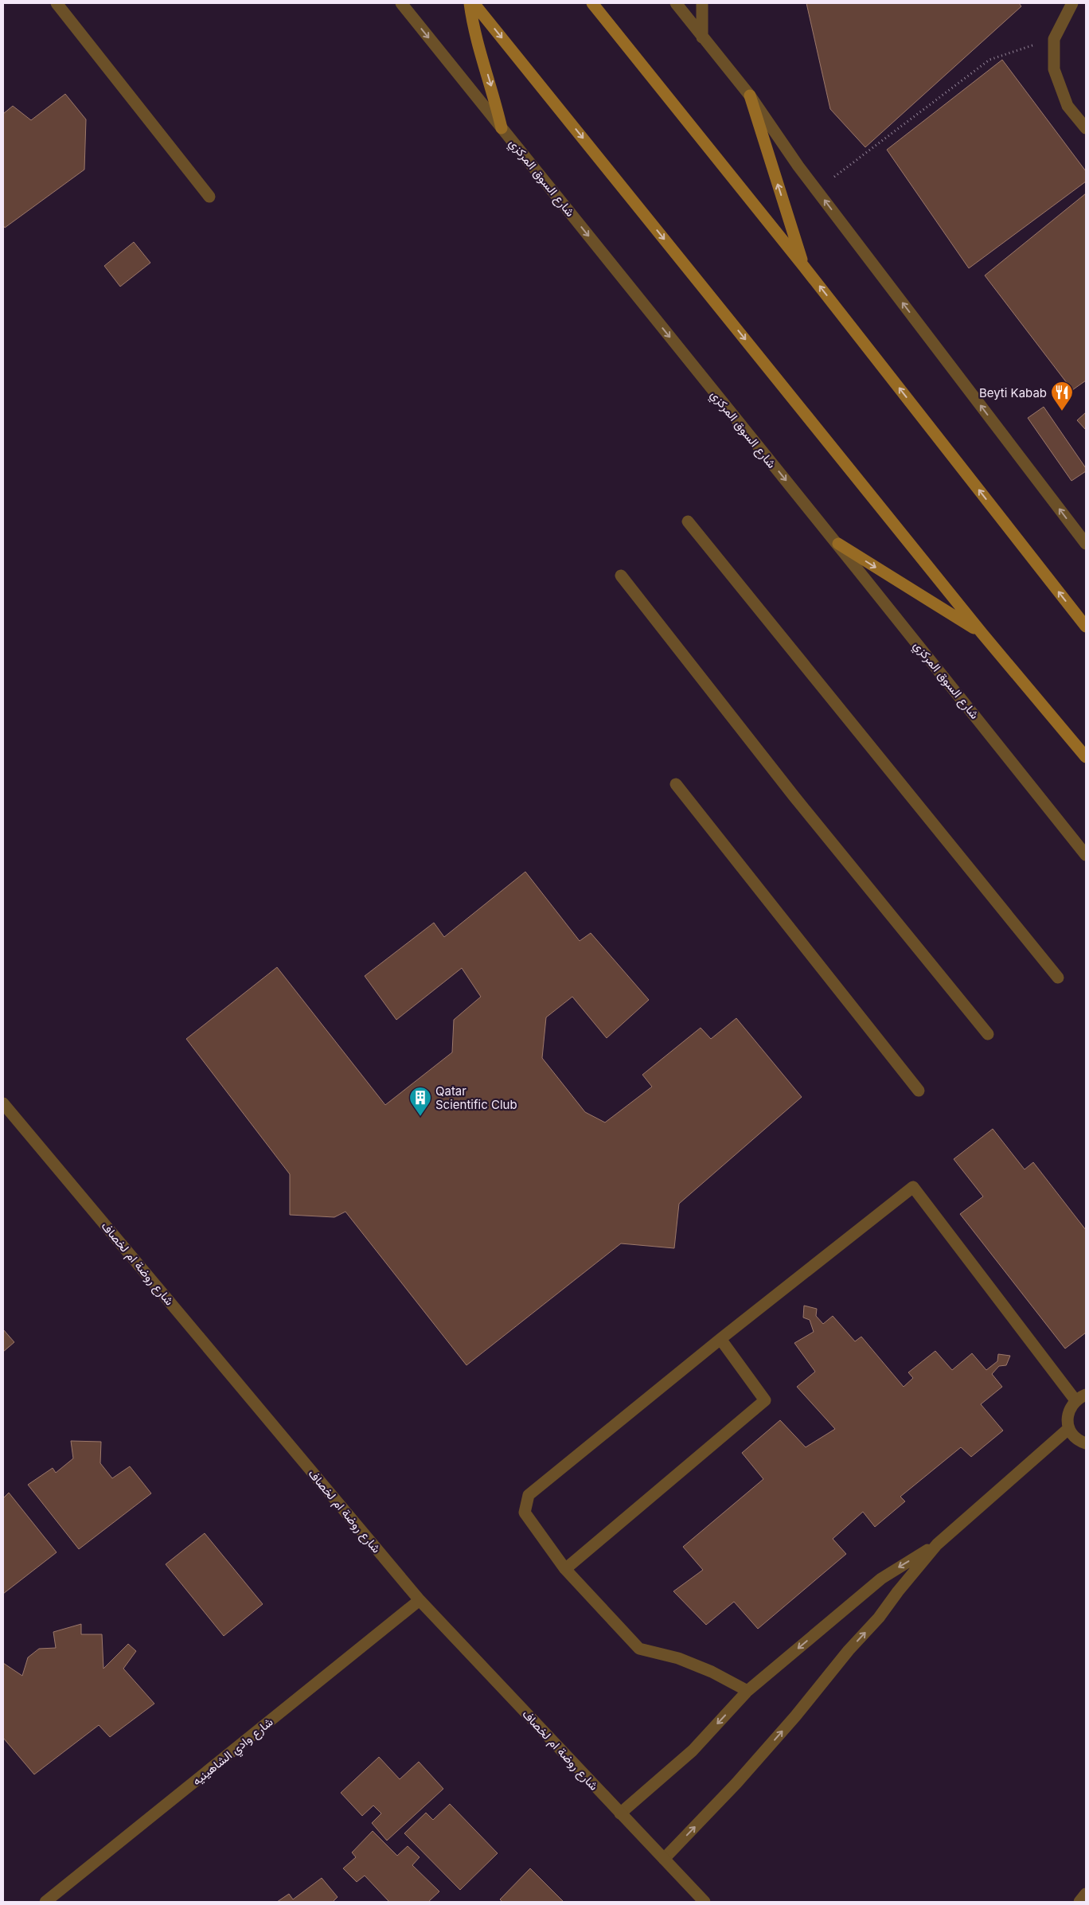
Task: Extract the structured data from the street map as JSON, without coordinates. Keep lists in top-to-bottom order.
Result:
{
  "streets": {
    "street": ["شارع السوق المركزي", "شارع روضة ام لخصاف", "شارع وادي الشاهينيه"]
  },
  "crossings": [
    ["شارع روضة ام لخصاف", "شارع وادي الشاهينيه"]
  ],
  "one_way": ["شارع السوق المركزي"],
  "places": {
    "restaurant": ["Beyti Kabab"],
    "building": ["Qatar Scientific Club"]
  }
}
